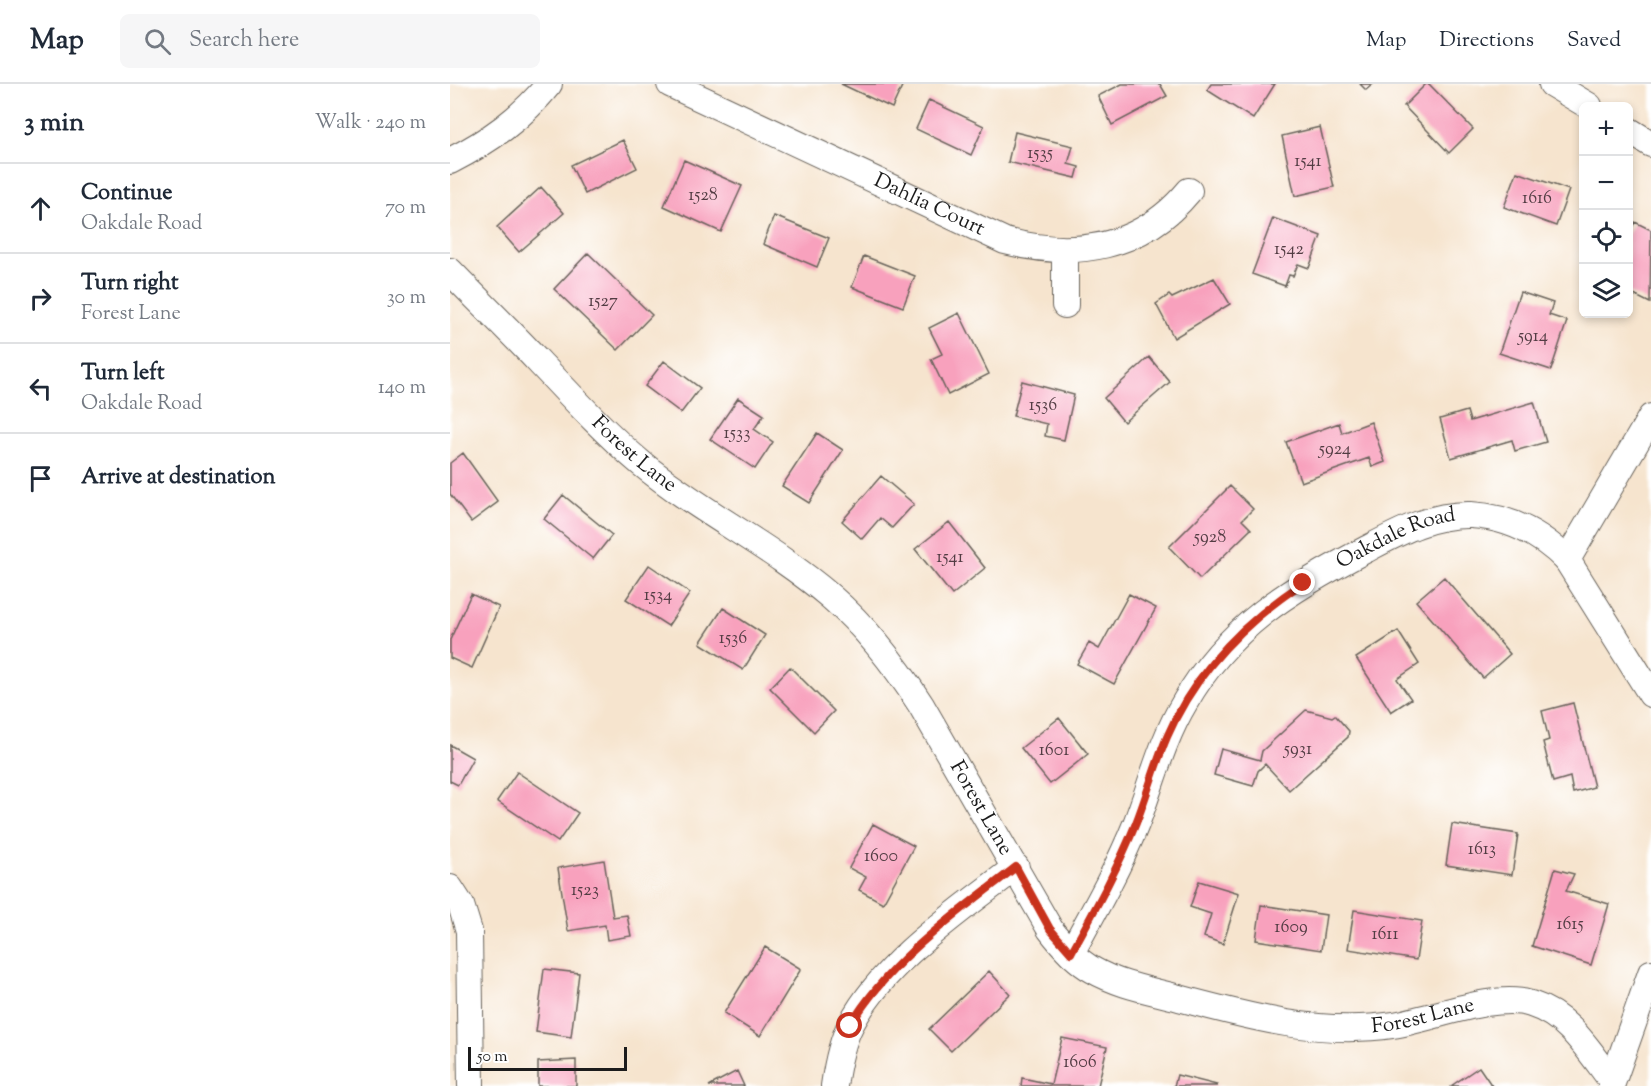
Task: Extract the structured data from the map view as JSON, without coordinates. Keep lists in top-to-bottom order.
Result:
{
  "streets": {
    "street": ["Dahlia Court", "Forest Lane", "Oakdale Road"]
  },
  "crossings": [
    ["Forest Lane", "Oakdale Road"]
  ],
  "house_numbers": [
    "1535",
    "1541",
    "1528",
    "1616",
    "1542",
    "1527",
    "5914",
    "1536",
    "1533",
    "5924",
    "5928",
    "1541",
    "1534",
    "1536",
    "5931",
    "1601",
    "1613",
    "1600",
    "1523",
    "1615",
    "1609",
    "1611",
    "1606"
  ],
  "scale_bar": "50 m",
  "page": {
    "header": "Map",
    "search": "Search here",
    "nav": ["Map", "Directions", "Saved"],
    "heading": ["3 min", "Walk · 240 m"],
    "map_buttons": ["+", "−"],
    "list": [
      ["Continue", "Oakdale Road", "70 m"],
      ["Turn right", "Forest Lane", "30 m"],
      ["Turn left", "Oakdale Road", "140 m"],
      "Arrive at destination"
    ],
    "scale": "50 m"
  }
}
